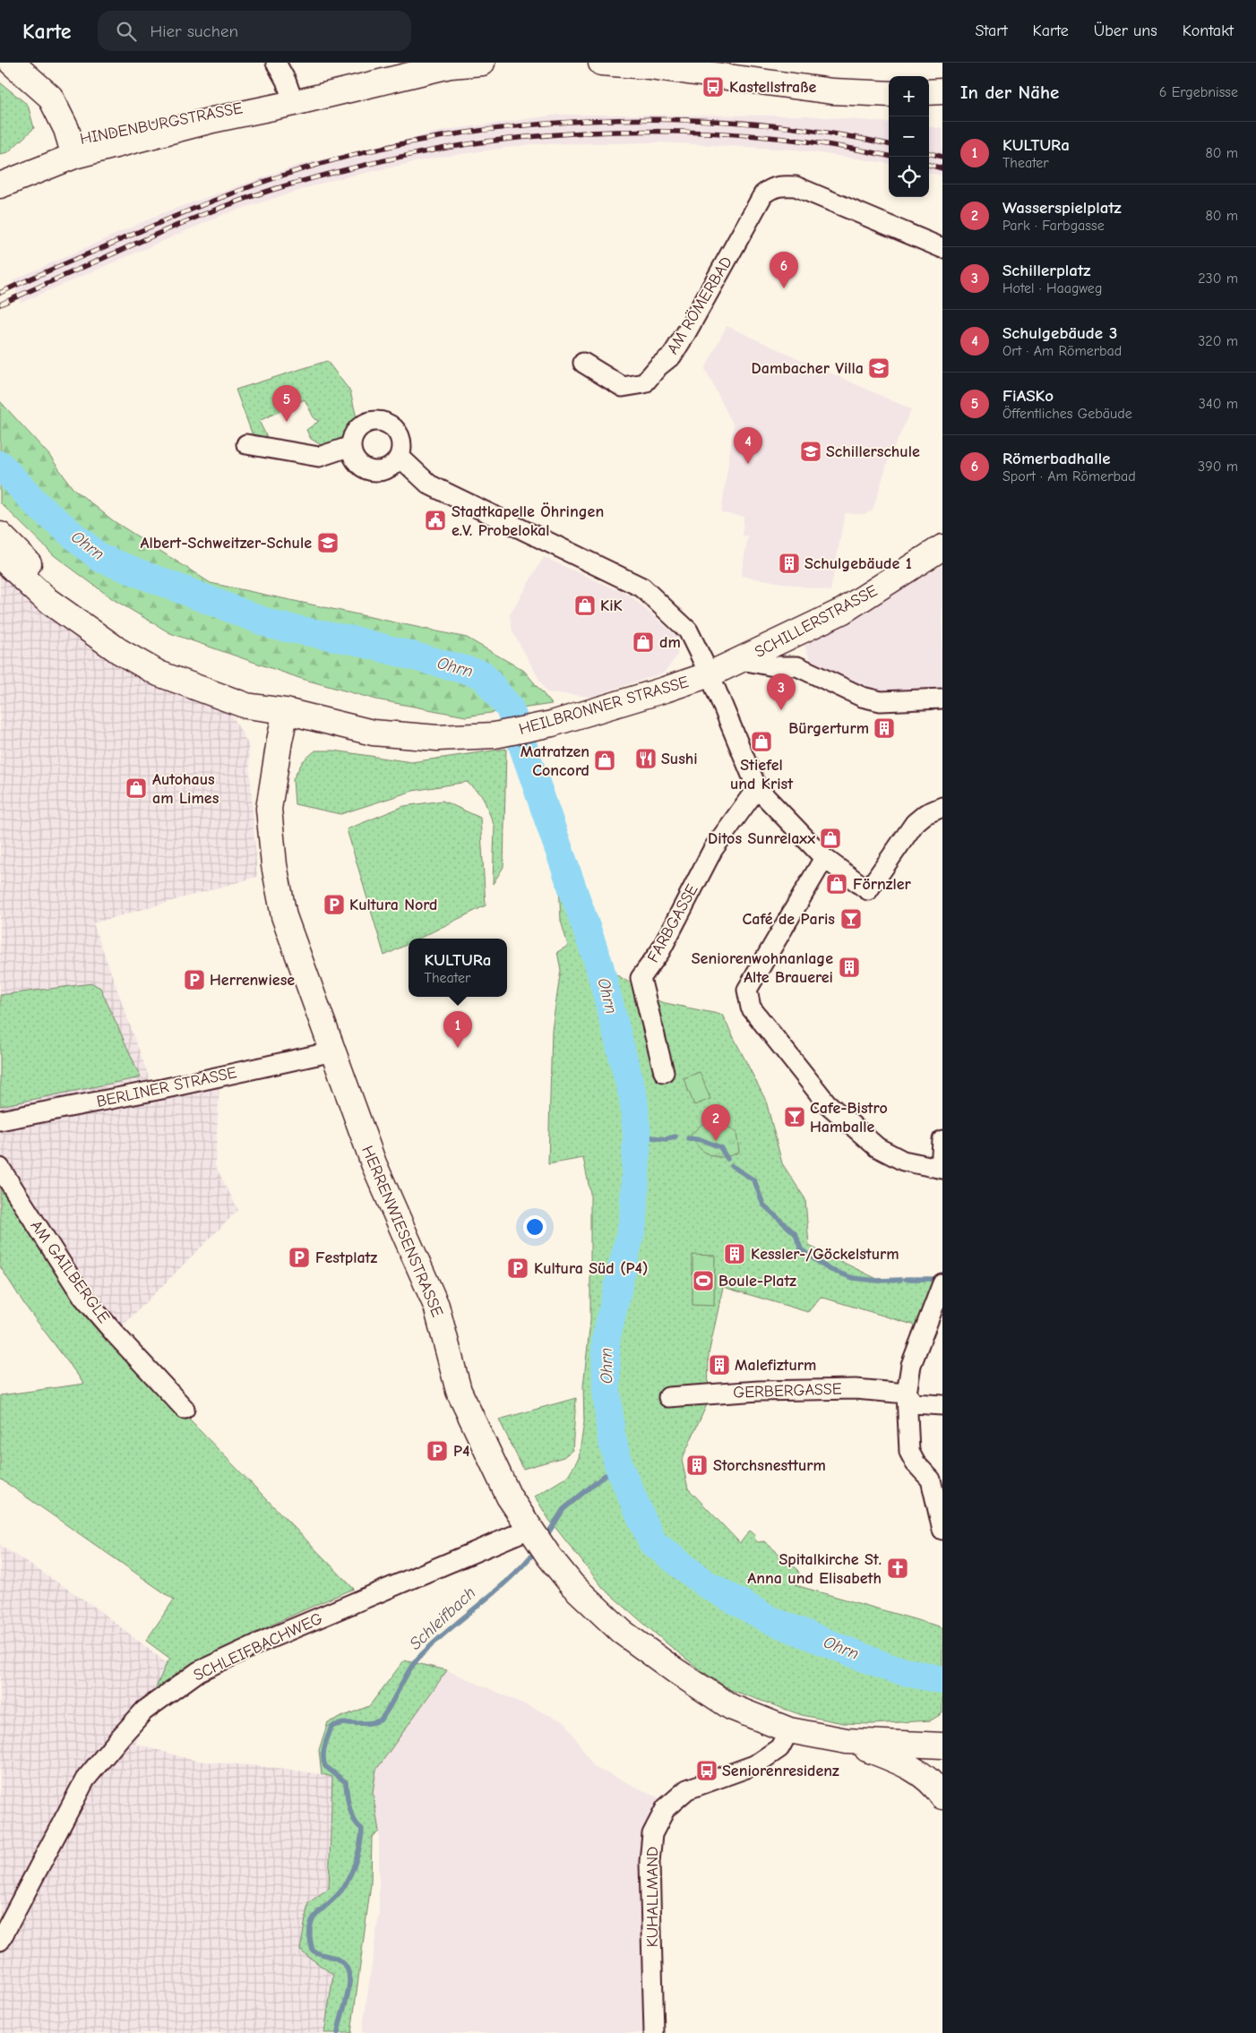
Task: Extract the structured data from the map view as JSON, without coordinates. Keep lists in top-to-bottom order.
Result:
{
  "streets": {
    "street": [
      "HINDENBURGSTRASSE",
      "AM RÖMERBAD",
      "SCHILLERSTRASSE",
      "HEILBRONNER STRASSE",
      "FARBGASSE",
      "BERLINER STRASSE",
      "HERRENWIESENSTRASSE",
      "AM GAILBERGLE",
      "GERBERGASSE",
      "SCHLEIFBACHWEG",
      "KUHALLMAND"
    ]
  },
  "crossings": [
    ["SCHILLERSTRASSE", "HEILBRONNER STRASSE"],
    ["HEILBRONNER STRASSE", "HERRENWIESENSTRASSE"],
    ["BERLINER STRASSE", "HERRENWIESENSTRASSE"],
    ["HERRENWIESENSTRASSE", "SCHLEIFBACHWEG"],
    ["HERRENWIESENSTRASSE", "KUHALLMAND"]
  ],
  "water": ["Ohrn", "Schleifbach"],
  "places": {
    "bus stop": ["Kastellstraße", "Seniorenresidenz"],
    "school or university": ["Dambacher Villa", "Schillerschule", "Albert-Schweitzer-Schule"],
    "public building": ["Stadtkapelle Öhringen e.V. Probelokal"],
    "building": [
      "Schulgebäude 1",
      "Bürgerturm",
      "Seniorenwohnanlage Alte Brauerei",
      "Kessler-/Göckelsturm",
      "Malefizturm",
      "Storchsnestturm"
    ],
    "shop": [
      "KiK",
      "dm",
      "Stiefel und Krist",
      "Matratzen Concord",
      "Autohaus am Limes",
      "Ditos Sunrelaxx",
      "Förnzler"
    ],
    "restaurant": ["Sushi"],
    "parking": [
      "Kultura Nord",
      "Herrenwiese",
      "Festplatz",
      "Kultura Süd (P4)",
      "P4"
    ],
    "bar": ["Café de Paris", "Cafe-Bistro Hamballe"],
    "sports": ["Boule-Platz"],
    "church": ["Spitalkirche St. Anna und Elisabeth"]
  },
  "page": {
    "header": "Karte",
    "search": "Hier suchen",
    "nav": [
      "Start",
      "Karte",
      "Über uns",
      "Kontakt"
    ],
    "heading": ["In der Nähe", "6 Ergebnisse"],
    "map_buttons": ["+", "−"],
    "list": [
      {
        "mark": "1",
        "name": "KULTURa",
        "note": "Theater",
        "value": "80 m"
      },
      {
        "mark": "2",
        "name": "Wasserspielplatz",
        "note": "Park · Farbgasse",
        "value": "80 m"
      },
      {
        "mark": "3",
        "name": "Schillerplatz",
        "note": "Hotel · Haagweg",
        "value": "230 m"
      },
      {
        "mark": "4",
        "name": "Schulgebäude 3",
        "note": "Ort · Am Römerbad",
        "value": "320 m"
      },
      {
        "mark": "5",
        "name": "FiASKo",
        "note": "Öffentliches Gebäude",
        "value": "340 m"
      },
      {
        "mark": "6",
        "name": "Römerbadhalle",
        "note": "Sport · Am Römerbad",
        "value": "390 m"
      }
    ],
    "pins": [
      "6",
      "5",
      "4",
      "3",
      "1",
      "2"
    ],
    "popup": ["KULTURa", "Theater"]
  }
}
